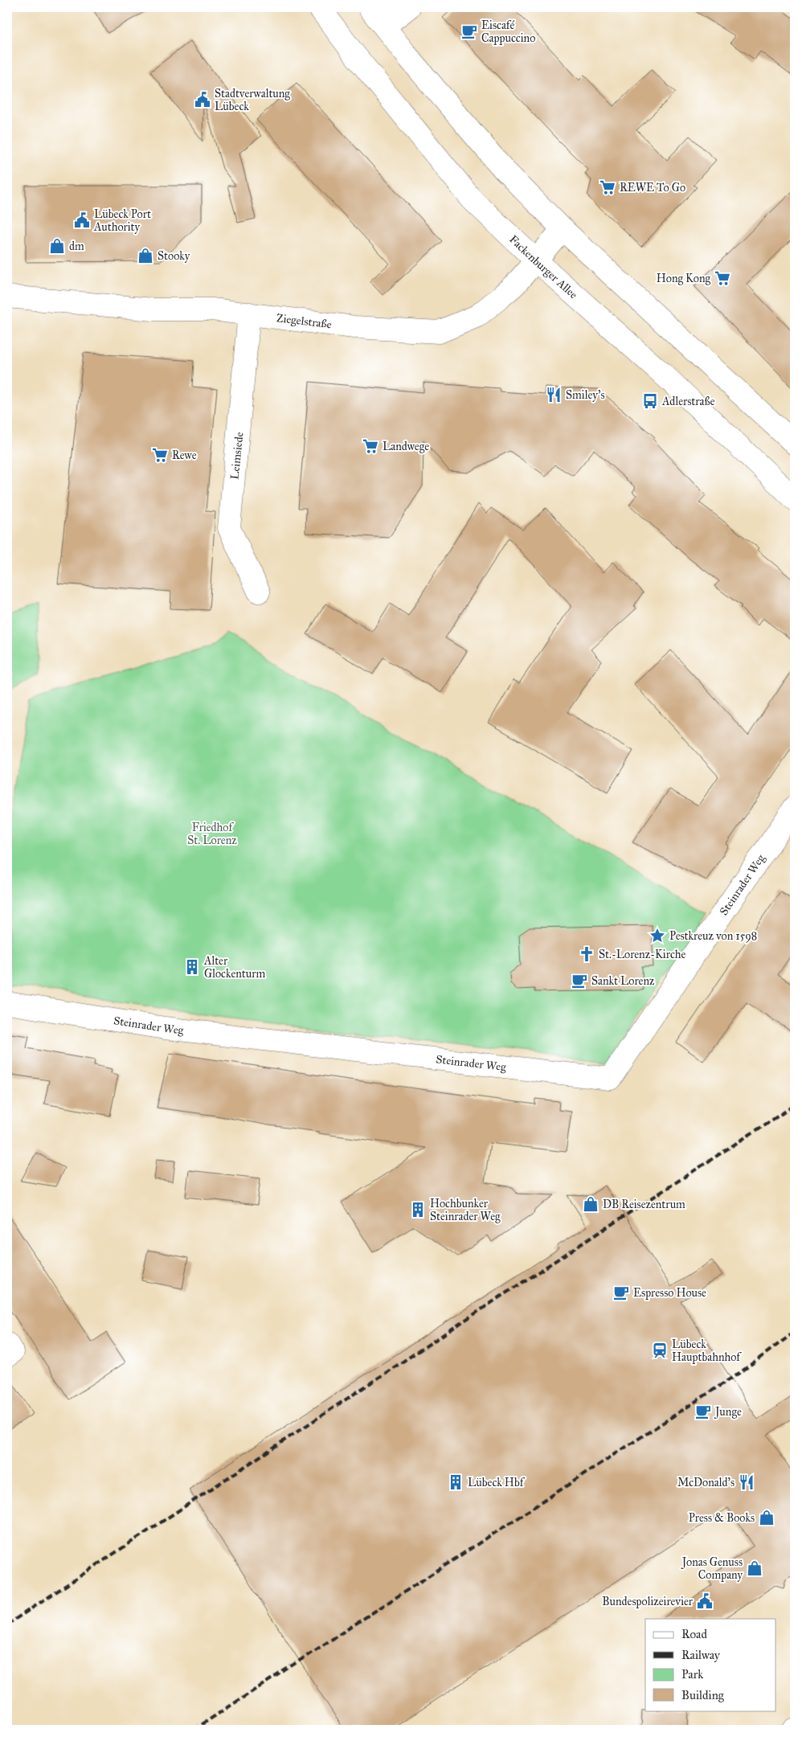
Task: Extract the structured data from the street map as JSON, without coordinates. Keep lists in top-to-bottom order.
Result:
{
  "streets": {
    "main road": [
      "Fackenburger Allee",
      "Ziegelstraße",
      "Leimsiede",
      "Steinrader Weg"
    ]
  },
  "crossings": [
    ["Fackenburger Allee", "Ziegelstraße"],
    ["Ziegelstraße", "Leimsiede"]
  ],
  "parks": ["Friedhof St. Lorenz"],
  "places": {
    "cafe": [
      "Eiscafé Cappuccino",
      "Sankt Lorenz",
      "Espresso House",
      "Junge"
    ],
    "public building": ["Stadtverwaltung Lübeck", "Lübeck Port Authority", "Bundespolizeirevier"],
    "supermarket": [
      "REWE To Go",
      "Hong Kong",
      "Landwege",
      "Rewe"
    ],
    "shop": [
      "dm",
      "Stooky",
      "DB Reisezentrum",
      "Press & Books",
      "Jonas Genuss Company"
    ],
    "restaurant": ["Smiley's", "McDonald's"],
    "bus stop": ["Adlerstraße"],
    "place": ["Pestkreuz von 1598"],
    "church": ["St.-Lorenz-Kirche"],
    "building": ["Alter Glockenturm", "Hochbunker Steinrader Weg", "Lübeck Hbf"],
    "station": ["Lübeck Hauptbahnhof"]
  },
  "legend": [
    "Road",
    "Railway",
    "Park",
    "Building"
  ]
}
